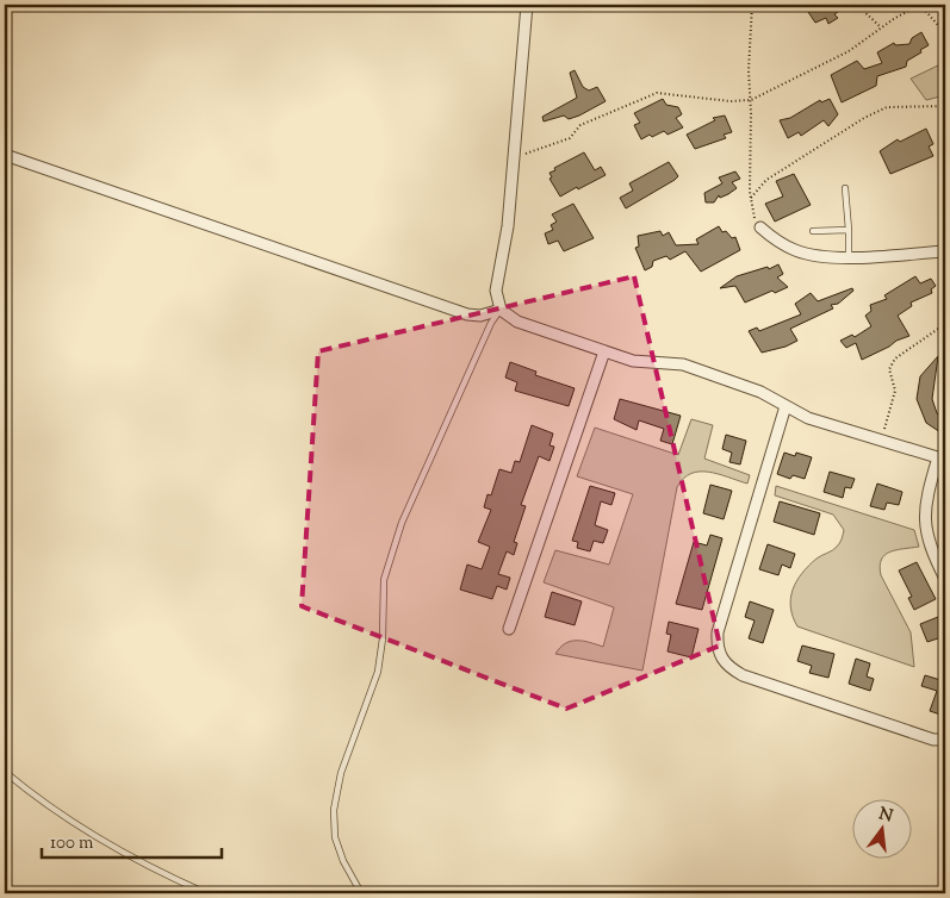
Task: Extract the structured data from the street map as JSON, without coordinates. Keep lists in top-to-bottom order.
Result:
{
  "scale_bar": "100 m",
  "north": "top"
}
